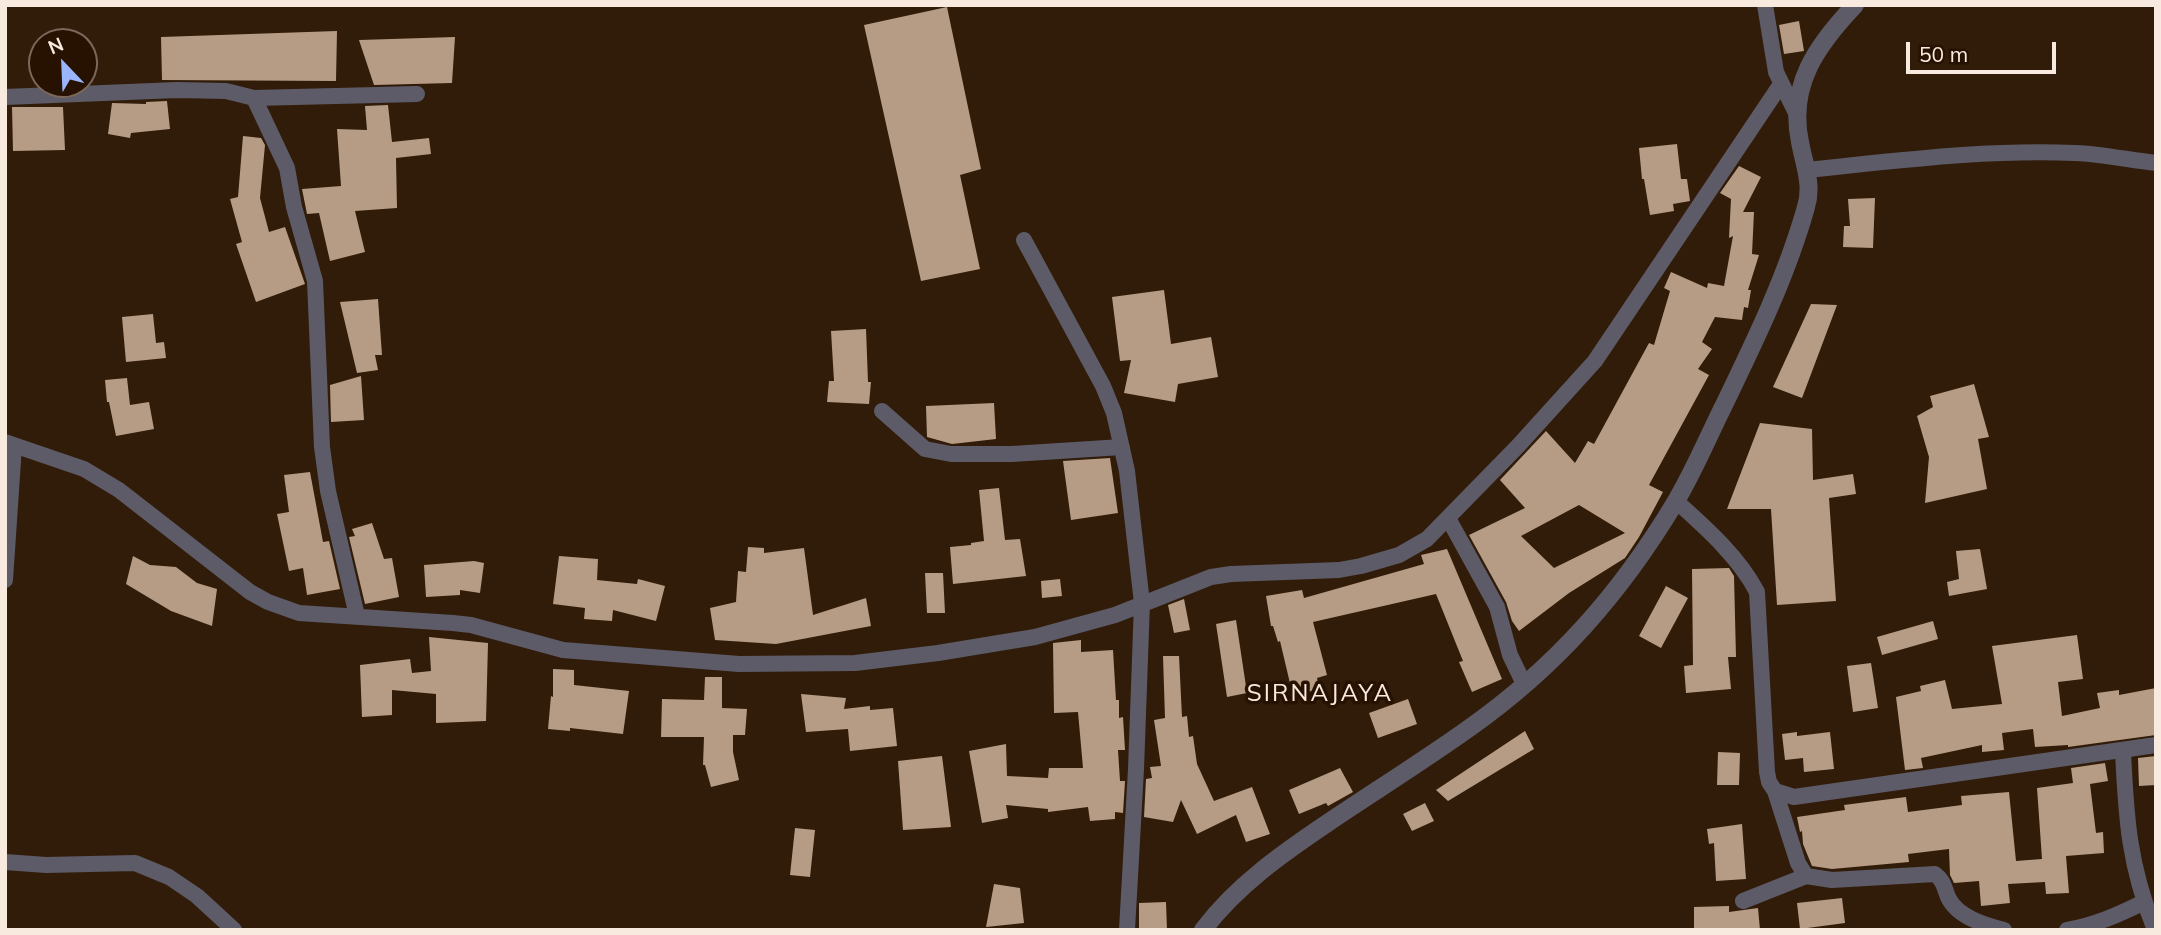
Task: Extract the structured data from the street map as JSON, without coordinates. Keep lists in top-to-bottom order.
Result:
{
  "districts": ["SIRNAJAYA"],
  "scale_bar": "50 m",
  "north": "top left"
}
